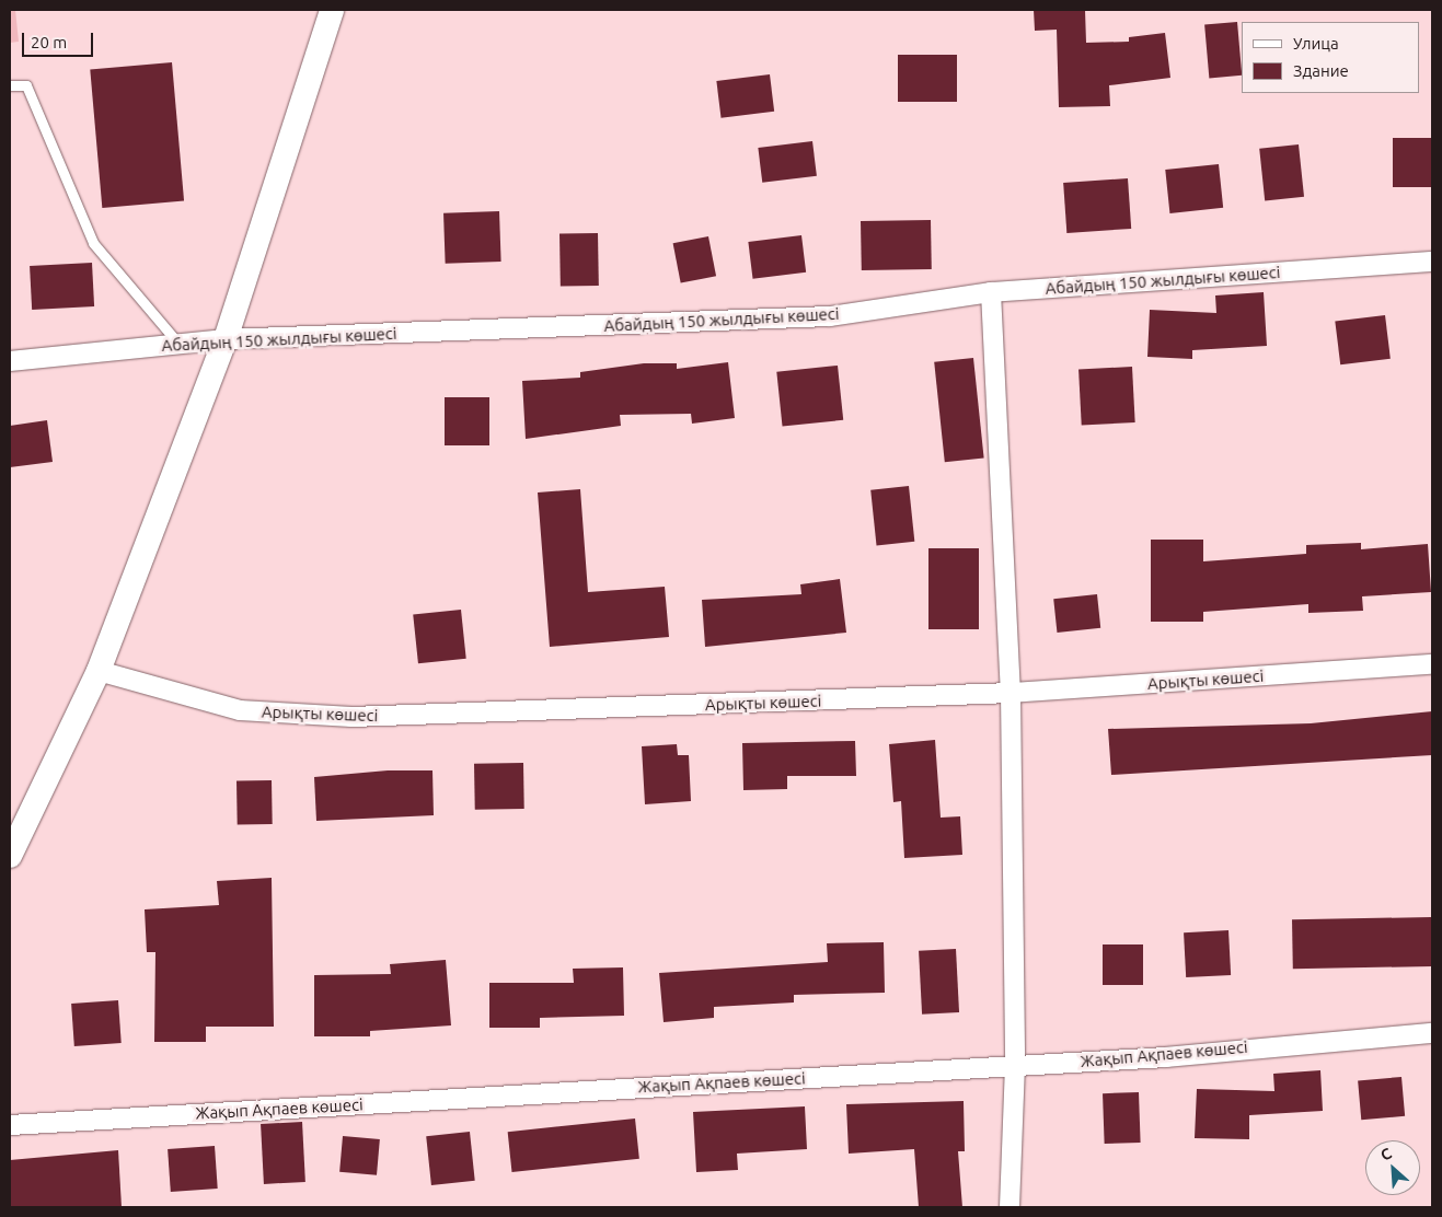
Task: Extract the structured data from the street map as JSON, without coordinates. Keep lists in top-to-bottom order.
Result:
{
  "streets": {
    "street": ["Абайдың 150 жылдығы көшесі", "Арықты көшесі", "Жақып Ақпаев көшесі"]
  },
  "legend": ["Улица", "Здание"],
  "scale_bar": "20 m",
  "north": "top left"
}
